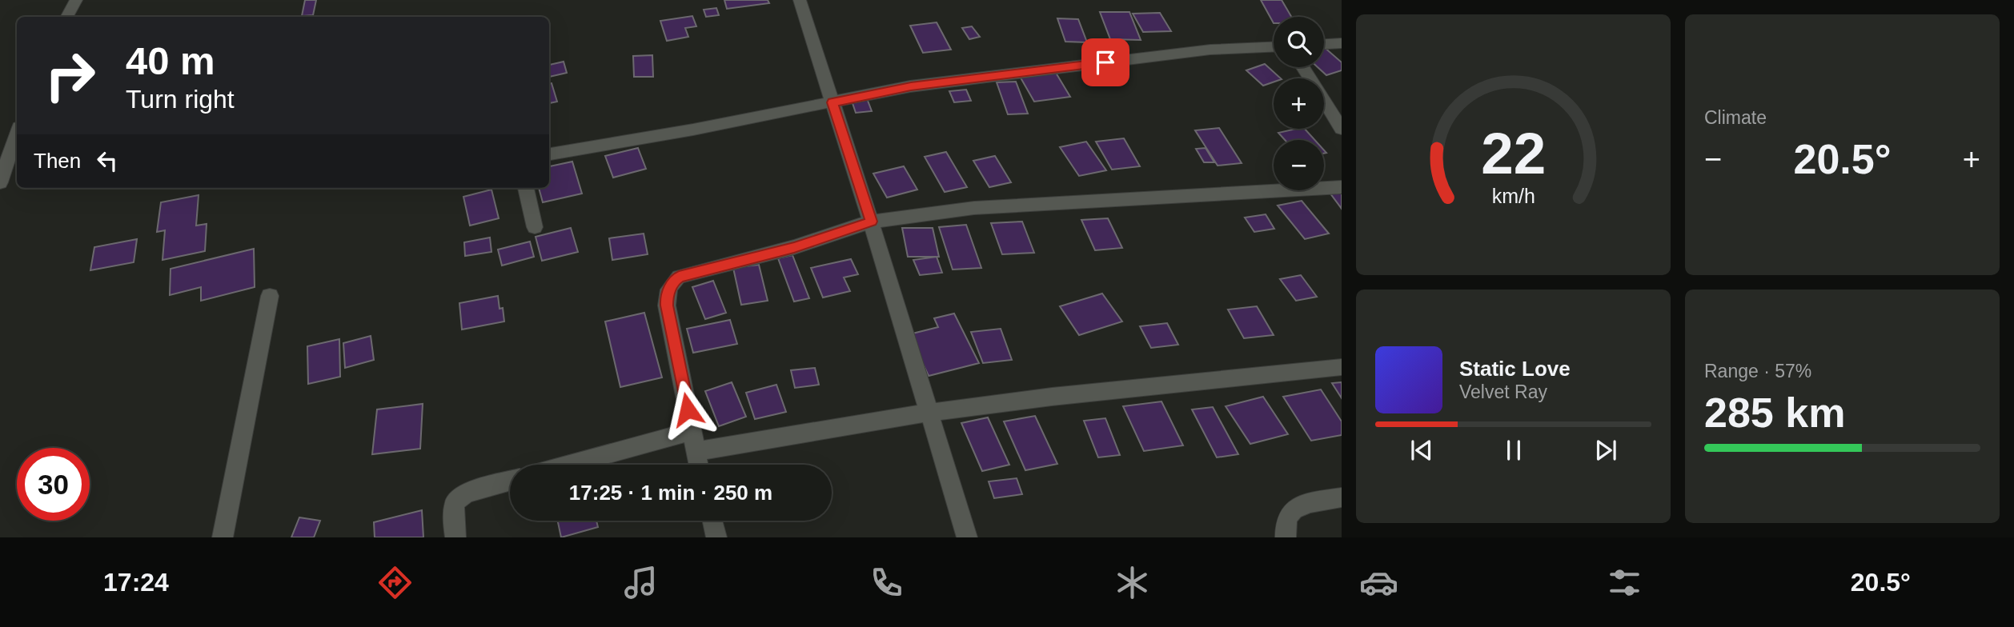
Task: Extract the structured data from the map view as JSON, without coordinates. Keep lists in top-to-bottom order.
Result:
{
  "page": {
    "tile": [
      "Climate",
      ["Range · 57%", "285 km"]
    ],
    "map_buttons": ["+", "−"],
    "turn": ["40 m", "Turn right"],
    "then": "Then",
    "heat": ["−", "20.5°", "+"],
    "song": ["Static Love", "Velvet Ray"],
    "limit": "30",
    "trip": "17:25 · 1 min · 250 m",
    "tabs": ["17:24", "20.5°"],
    "gauge": ["22", "km/h"]
  }
}
